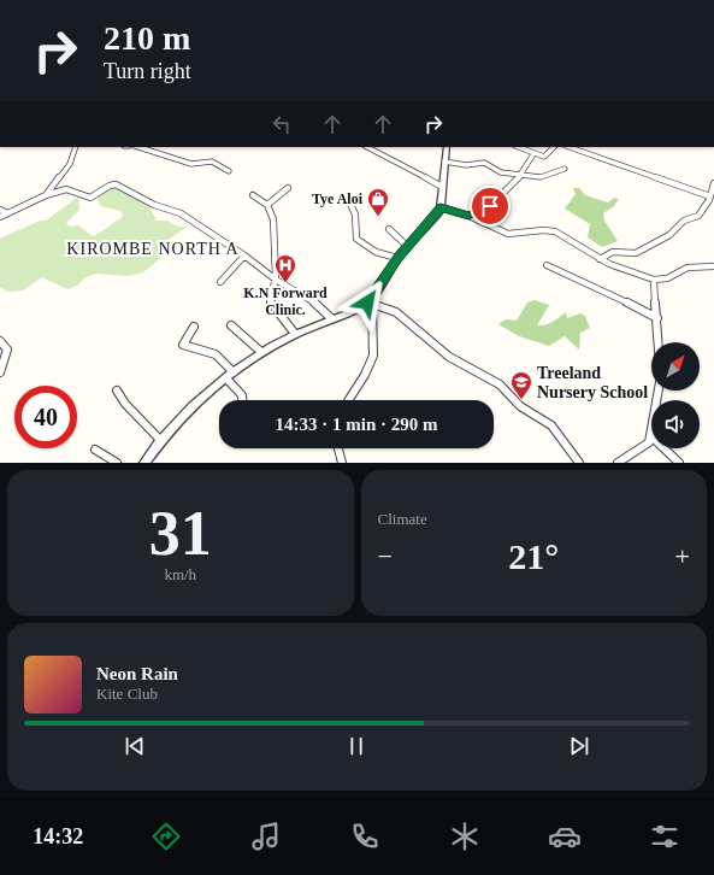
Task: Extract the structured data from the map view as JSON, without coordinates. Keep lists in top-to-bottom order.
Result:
{
  "districts": ["KIROMBE NORTH A"],
  "places": {
    "shop": ["Tye Aloi"],
    "hospital": ["K.N Forward Clinic."],
    "school or university": ["Treeland Nursery School"]
  },
  "north": "top right",
  "page": {
    "turn": ["210 m", "Turn right"],
    "limit": "40",
    "trip": "14:33 · 1 min · 290 m",
    "tile": [
      ["31", "km/h"],
      "Climate"
    ],
    "heat": ["−", "21°", "+"],
    "song": ["Neon Rain", "Kite Club"],
    "tabs": "14:32"
  }
}
